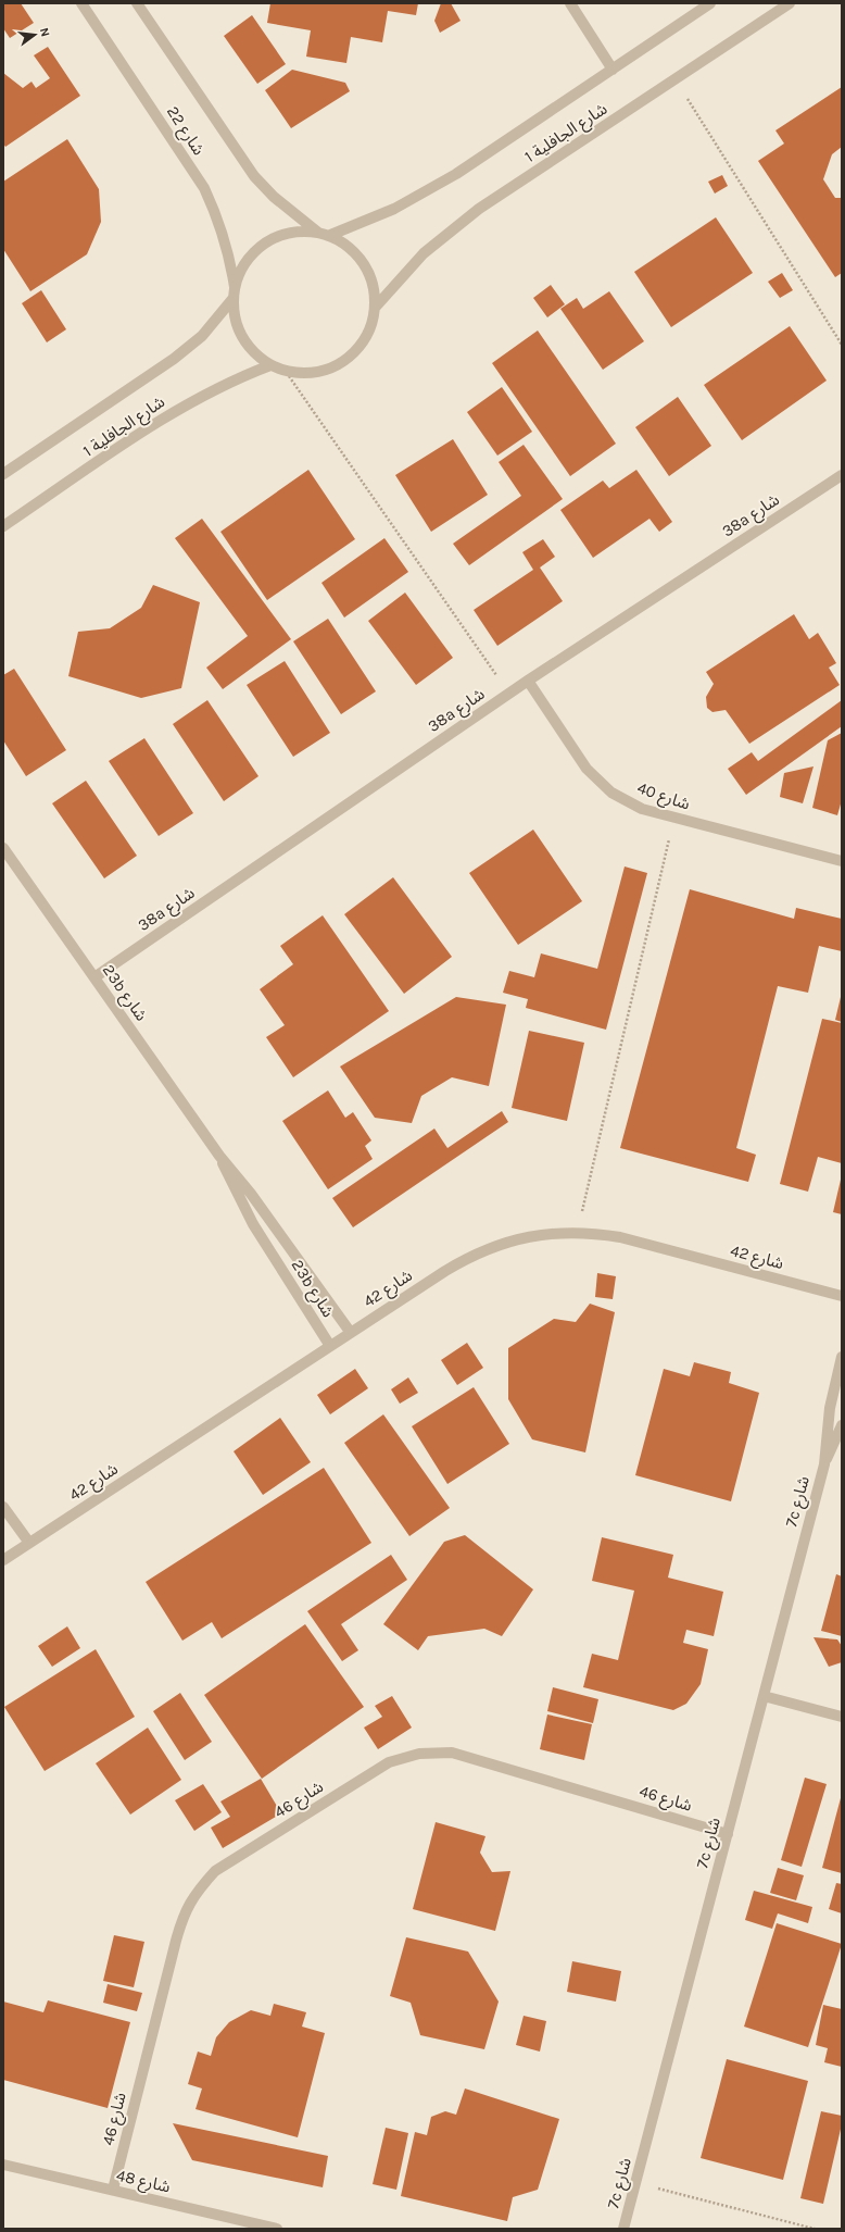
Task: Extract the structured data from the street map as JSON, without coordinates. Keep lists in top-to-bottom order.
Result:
{
  "streets": {
    "street": [
      "شارع 22",
      "شارع الجافلية 1",
      "38a شارع",
      "شارع 40",
      "23b شارع",
      "شارع 42",
      "7c شارع",
      "شارع 46",
      "شارع 48"
    ]
  },
  "crossings": [
    ["شارع 22", "شارع الجافلية 1"],
    ["38a شارع", "شارع 40"],
    ["38a شارع", "23b شارع"],
    ["23b شارع", "شارع 42"],
    ["7c شارع", "شارع 46"],
    ["شارع 46", "شارع 48"]
  ],
  "north": "right"
}
